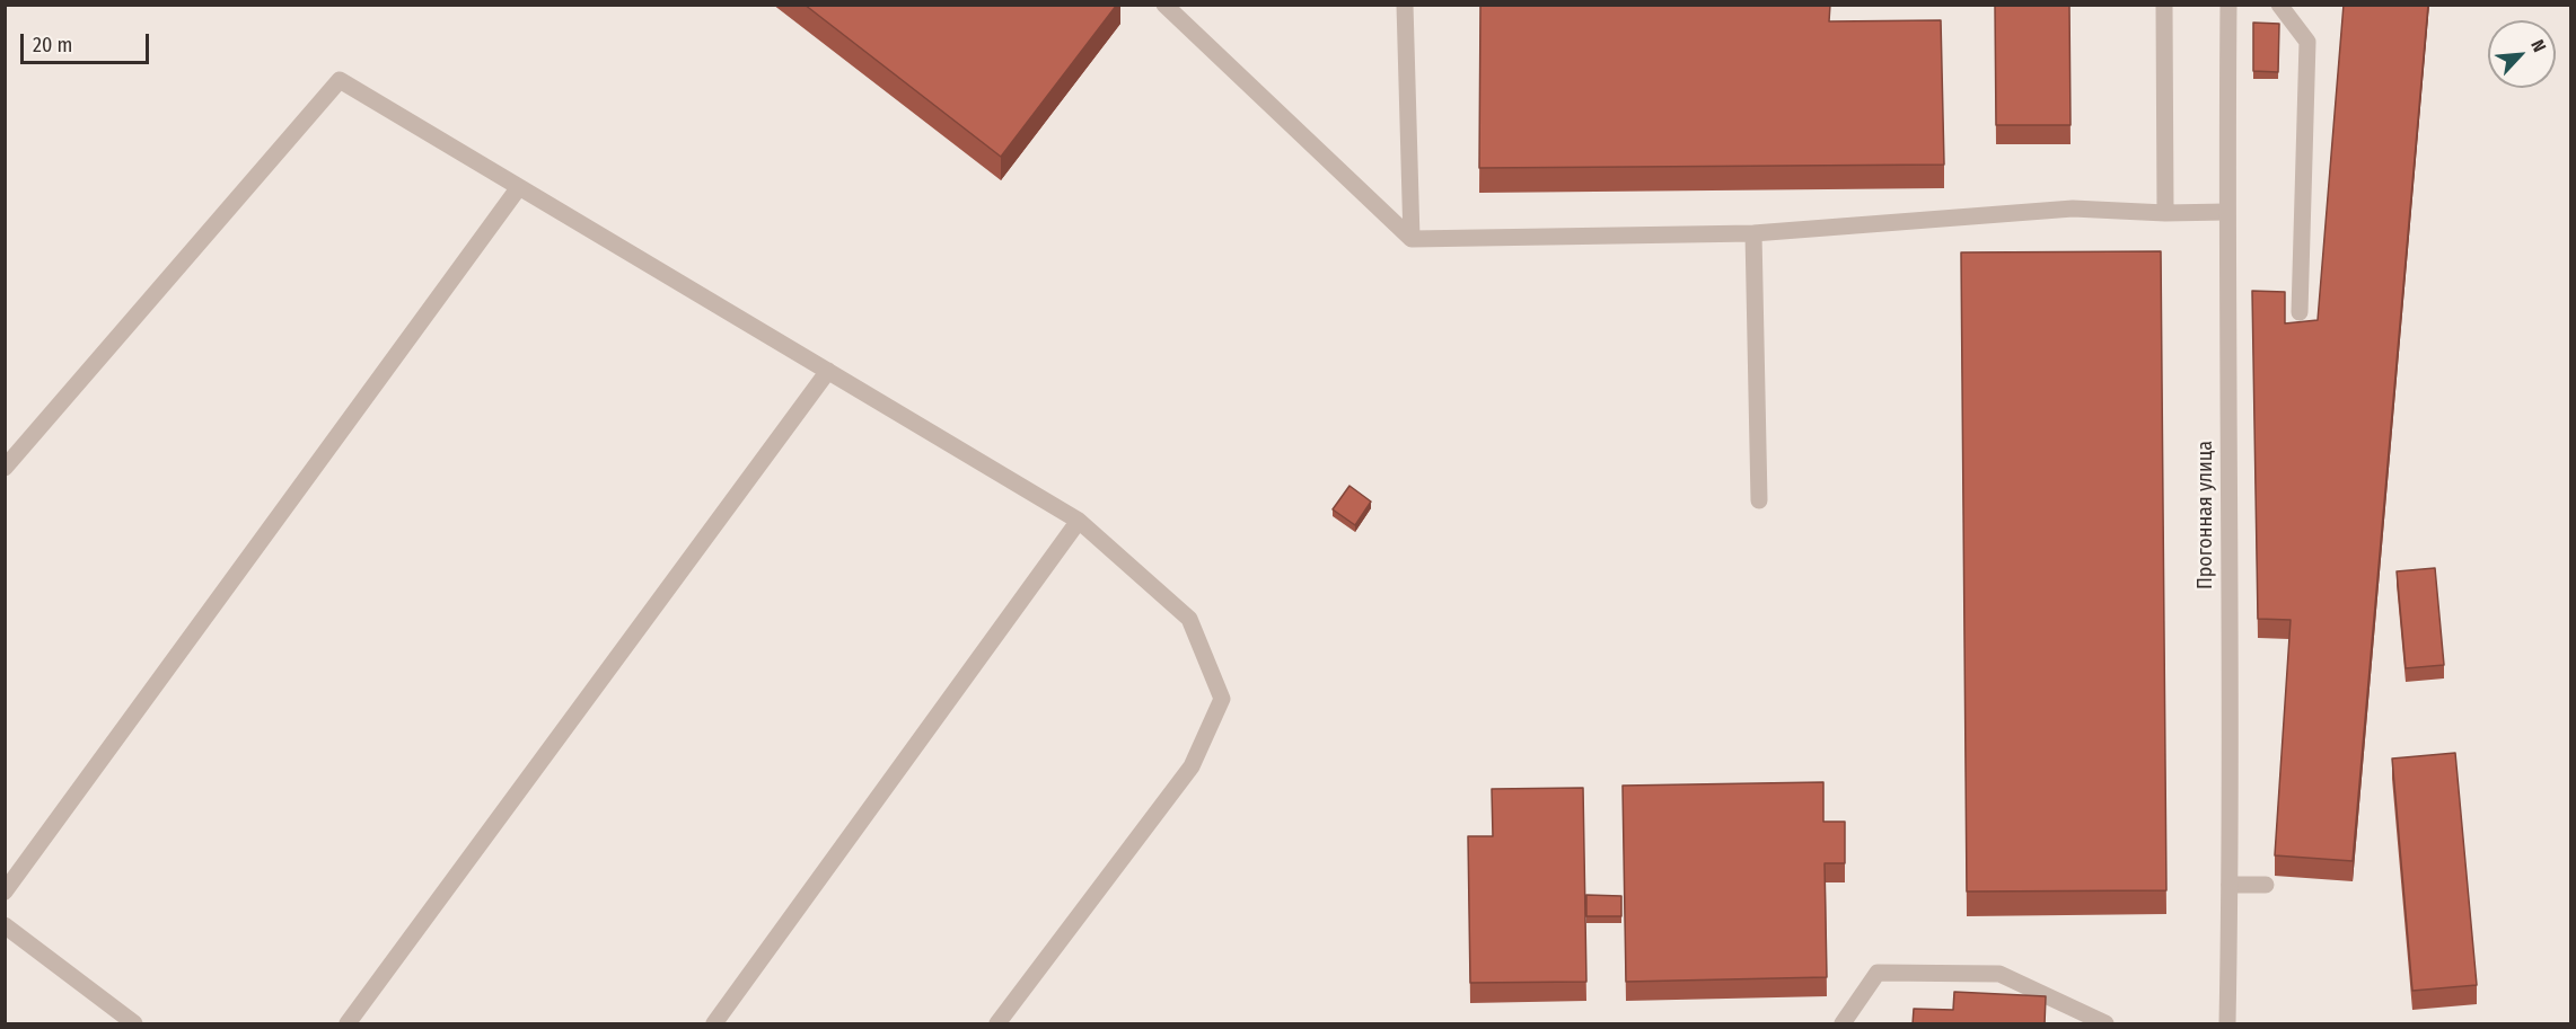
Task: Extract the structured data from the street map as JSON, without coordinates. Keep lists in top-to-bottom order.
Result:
{
  "streets": {
    "street": ["Прогонная улица"]
  },
  "scale_bar": "20 m",
  "north": "top right"
}
